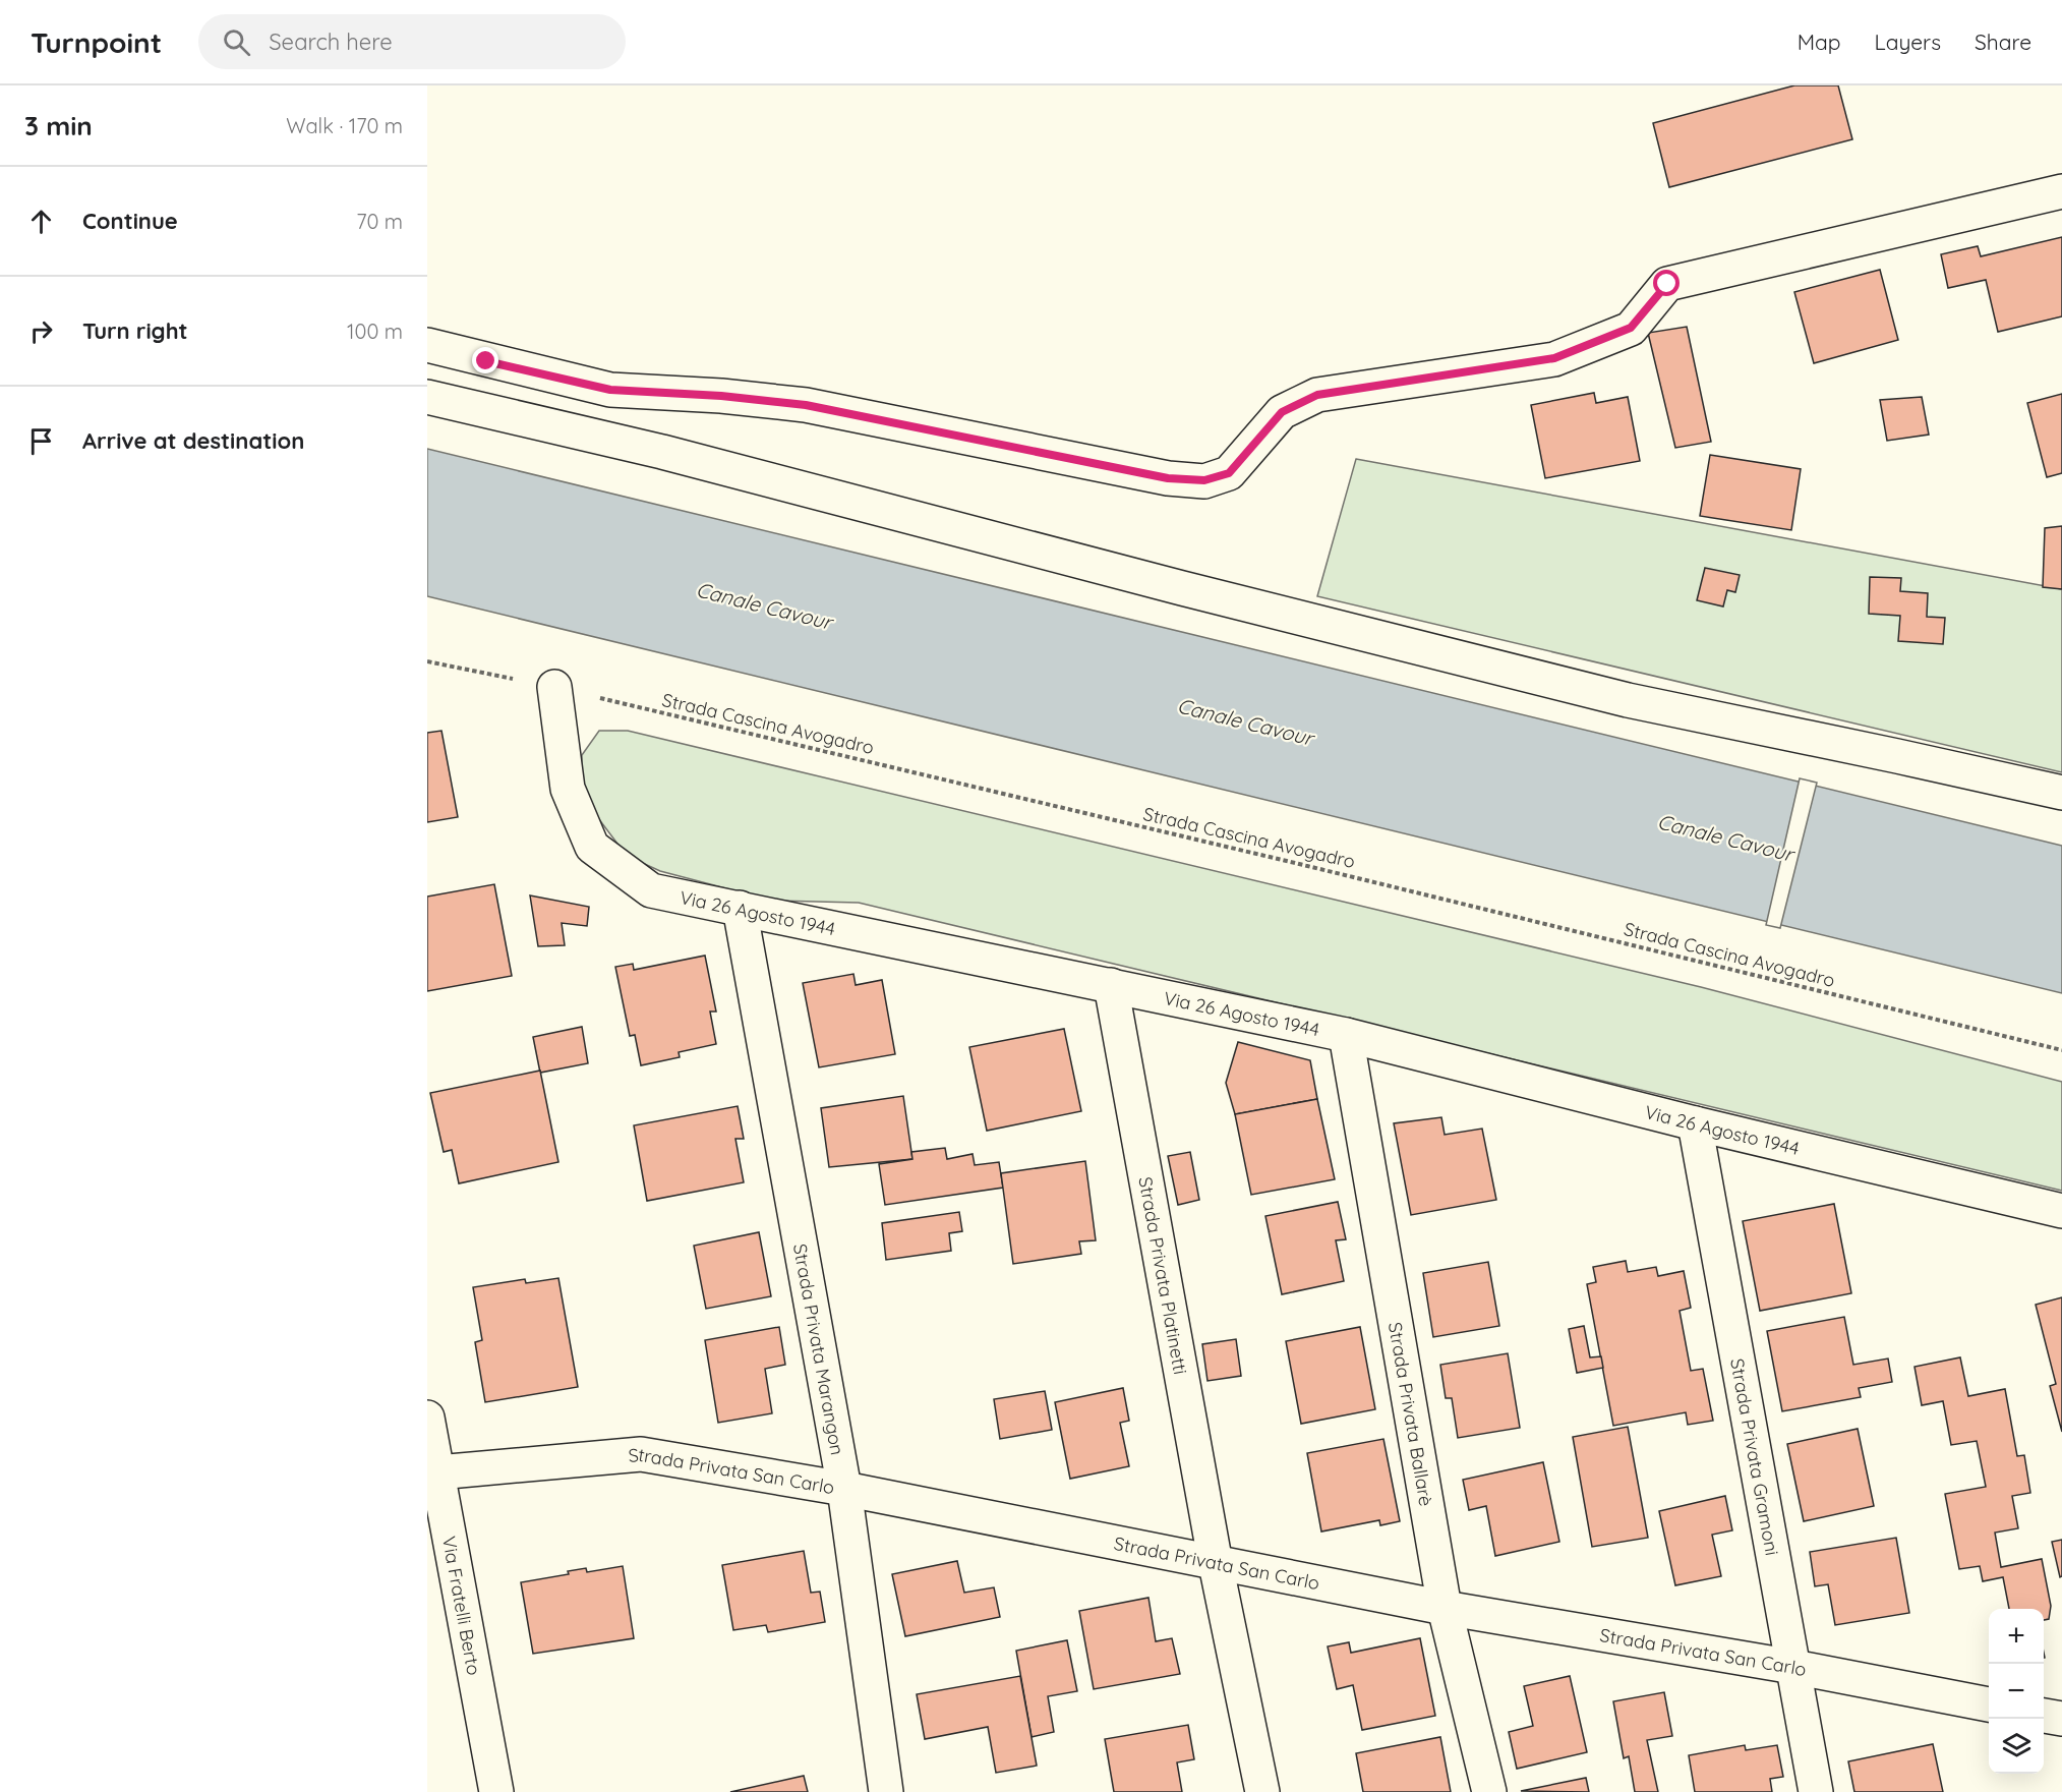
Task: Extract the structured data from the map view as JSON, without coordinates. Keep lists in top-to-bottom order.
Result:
{
  "streets": {
    "street": [
      "Via 26 Agosto 1944",
      "Strada Privata Platinetti",
      "Strada Privata Marangon",
      "Strada Privata Ballarè",
      "Strada Privata Gramoni",
      "Strada Privata San Carlo",
      "Via Fratelli Berto"
    ],
    "path": ["Strada Cascina Avogadro"]
  },
  "crossings": [
    ["Strada Cascina Avogadro", "Via 26 Agosto 1944"],
    ["Via 26 Agosto 1944", "Strada Privata Platinetti"],
    ["Via 26 Agosto 1944", "Strada Privata Marangon"],
    ["Via 26 Agosto 1944", "Strada Privata Ballarè"],
    ["Via 26 Agosto 1944", "Strada Privata Gramoni"],
    ["Strada Privata Platinetti", "Strada Privata San Carlo"],
    ["Strada Privata Marangon", "Strada Privata San Carlo"],
    ["Strada Privata Ballarè", "Strada Privata San Carlo"],
    ["Strada Privata Gramoni", "Strada Privata San Carlo"],
    ["Strada Privata San Carlo", "Via Fratelli Berto"]
  ],
  "water": ["Canale Cavour"],
  "page": {
    "header": "Turnpoint",
    "search": "Search here",
    "nav": ["Map", "Layers", "Share"],
    "heading": ["3 min", "Walk · 170 m"],
    "list": [
      ["Continue", "70 m"],
      ["Turn right", "100 m"],
      "Arrive at destination"
    ],
    "map_buttons": ["+", "−"]
  }
}
